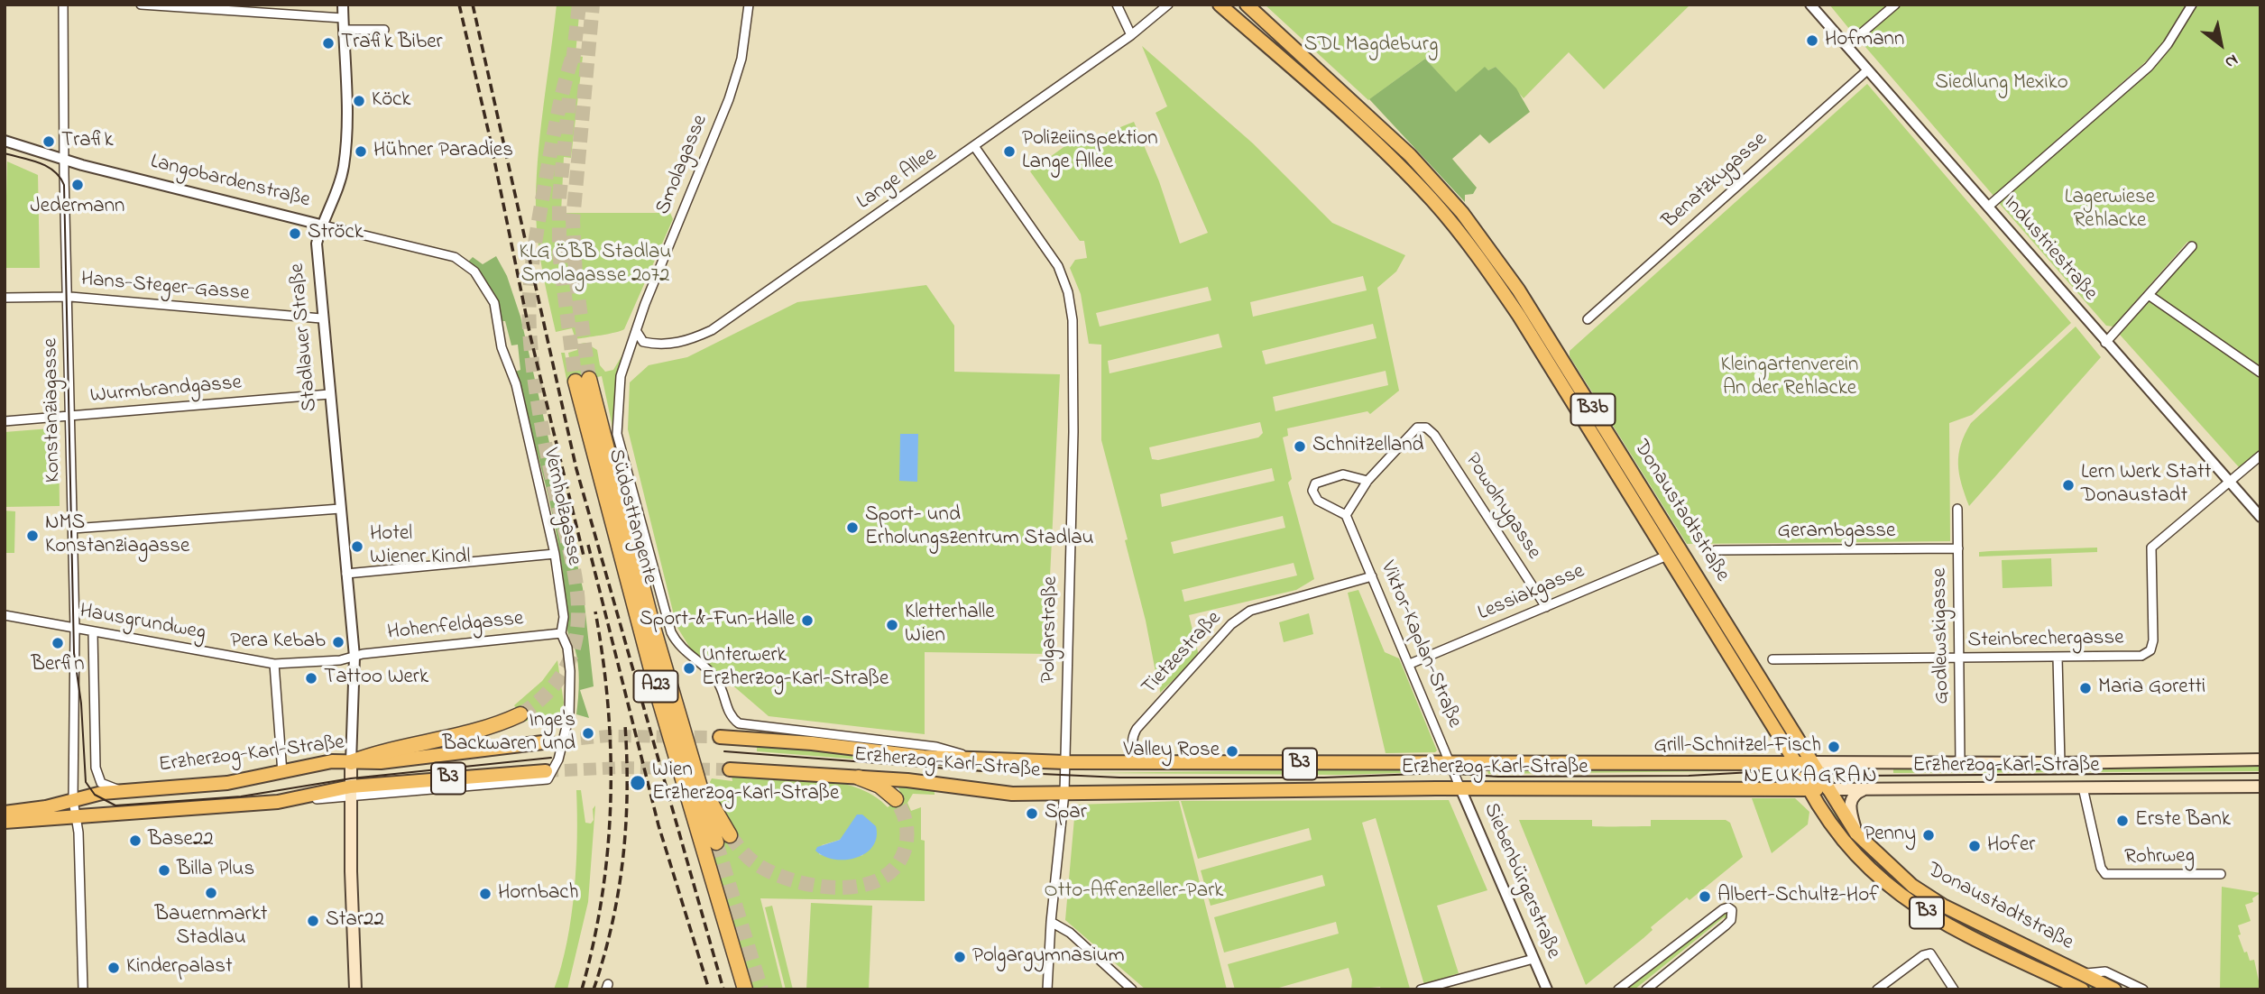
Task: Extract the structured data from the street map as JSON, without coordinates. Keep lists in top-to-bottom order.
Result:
{
  "streets": {
    "highway": ["Südosttangente", "A23"],
    "main road": [
      "B3b",
      "Donaustadtstraße",
      "Erzherzog-Karl-Straße",
      "B3"
    ],
    "street": [
      "Smolagasse",
      "Lange Allee",
      "Benatzkygasse",
      "Langobardenstraße",
      "Industriestraße",
      "Hans-Steger-Gasse",
      "Stadlauer Straße",
      "Wurmbrandgasse",
      "Konstanziagasse",
      "Vernholzgasse",
      "Powolnygasse",
      "Gerambgasse",
      "Lessiakgasse",
      "Hausgrundweg",
      "Hohenfeldgasse",
      "Polgarstraße",
      "Godlewskigasse",
      "Steinbrechergasse",
      "Viktor-Kaplan-Straße",
      "Tietzestraße",
      "Rohrweg",
      "Siebenbürgerstraße"
    ]
  },
  "crossings": [
    ["Smolagasse", "Lange Allee"],
    ["Smolagasse", "Erzherzog-Karl-Straße"],
    ["Lange Allee", "Polgarstraße"],
    ["Benatzkygasse", "Industriestraße"],
    ["Langobardenstraße", "Stadlauer Straße"],
    ["Langobardenstraße", "Konstanziagasse"],
    ["Langobardenstraße", "Vernholzgasse"],
    ["Industriestraße", "Steinbrechergasse"],
    ["Hans-Steger-Gasse", "Stadlauer Straße"],
    ["Hans-Steger-Gasse", "Konstanziagasse"],
    ["Stadlauer Straße", "Wurmbrandgasse"],
    ["Stadlauer Straße", "Hohenfeldgasse"],
    ["Stadlauer Straße", "Erzherzog-Karl-Straße"],
    ["Wurmbrandgasse", "Konstanziagasse"],
    ["Konstanziagasse", "Hausgrundweg"],
    ["Konstanziagasse", "Erzherzog-Karl-Straße"],
    ["Konstanziagasse", "B3"],
    ["Vernholzgasse", "Hohenfeldgasse"],
    ["Vernholzgasse", "B3"],
    ["Powolnygasse", "Lessiakgasse"],
    ["Donaustadtstraße", "Lessiakgasse"],
    ["Donaustadtstraße", "Erzherzog-Karl-Straße"],
    ["Gerambgasse", "Godlewskigasse"],
    ["Lessiakgasse", "Viktor-Kaplan-Straße"],
    ["Hausgrundweg", "Hohenfeldgasse"],
    ["Polgarstraße", "Erzherzog-Karl-Straße"],
    ["Godlewskigasse", "Steinbrechergasse"],
    ["Godlewskigasse", "Erzherzog-Karl-Straße"],
    ["Viktor-Kaplan-Straße", "Tietzestraße"],
    ["Viktor-Kaplan-Straße", "Erzherzog-Karl-Straße"],
    ["Viktor-Kaplan-Straße", "Siebenbürgerstraße"],
    ["Tietzestraße", "Erzherzog-Karl-Straße"],
    ["Erzherzog-Karl-Straße", "Rohrweg"],
    ["Erzherzog-Karl-Straße", "Siebenbürgerstraße"]
  ],
  "districts": ["NEUKAGRAN"],
  "parks": [
    "SDL Magdeburg",
    "Siedlung Mexiko",
    "Lagerwiese Rehlacke",
    "KLG ÖBB Stadlau Smolagasse 2072",
    "Kleingartenverein An der Rehlacke",
    "Otto-Affenzeller-Park"
  ],
  "places": [
    "Hofmann",
    "Trafik Biber",
    "Köck",
    "Trafik",
    "Hühner Paradies",
    "Polizeiinspektion Lange Allee",
    "Jedermann",
    "Ströck",
    "Schnitzelland",
    "Lern Werk Statt Donaustadt",
    "Sport- und Erholungszentrum Stadlau",
    "NMS Konstanziagasse",
    "Hotel Wiener Kindl",
    "Sport-&-Fun-Halle",
    "Kletterhalle Wien",
    "Pera Kebab",
    "Berfin",
    "Unterwerk Erzherzog-Karl-Straße",
    "Tattoo Werk",
    "Maria Goretti",
    "Inge's Backwaren und",
    "Grill-Schnitzel-Fisch",
    "Valley Rose",
    "Wien Erzherzog-Karl-Straße",
    "Spar",
    "Erste Bank",
    "Penny",
    "Base22",
    "Hofer",
    "Billa Plus",
    "Bauernmarkt Stadlau",
    "Hornbach",
    "Albert-Schultz-Hof",
    "Star22",
    "Polgargymnasium",
    "Kinderpalast"
  ],
  "north": "bottom right"
}
